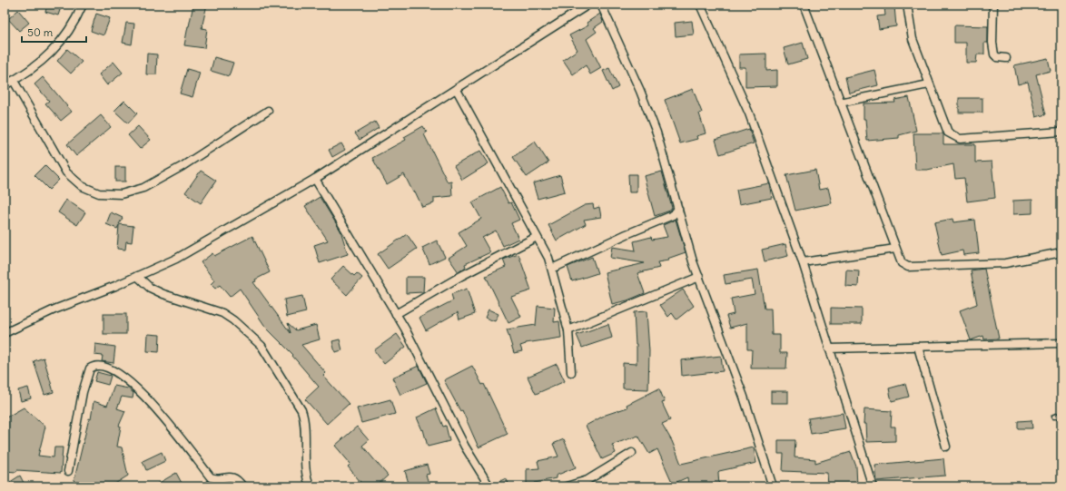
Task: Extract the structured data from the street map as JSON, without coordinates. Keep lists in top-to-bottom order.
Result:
{
  "scale_bar": "50 m"
}
